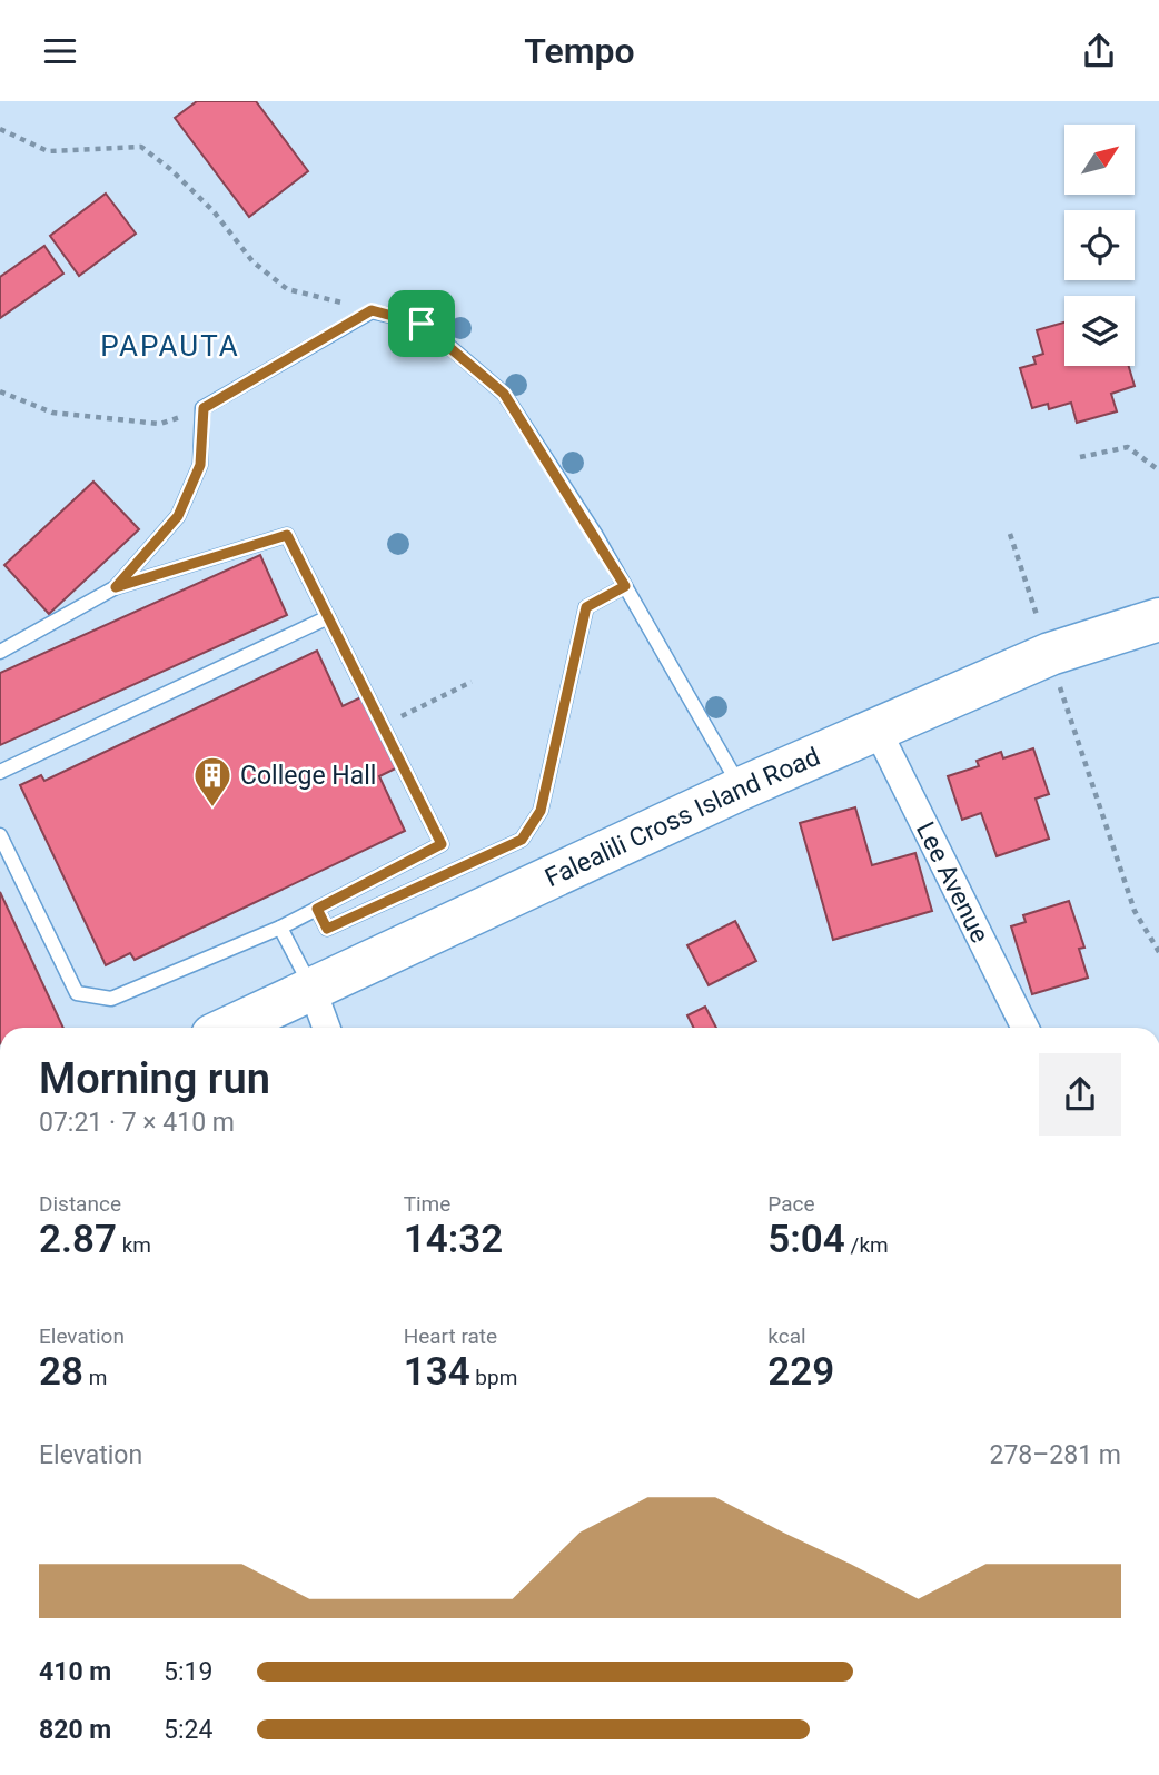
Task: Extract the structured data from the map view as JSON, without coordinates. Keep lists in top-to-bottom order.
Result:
{
  "streets": {
    "main road": ["Falealili Cross Island Road"],
    "street": ["Lee Avenue"]
  },
  "crossings": [
    ["Falealili Cross Island Road", "Lee Avenue"]
  ],
  "districts": ["PAPAUTA"],
  "places": {
    "building": ["College Hall"]
  },
  "north": "top right",
  "page": {
    "header": "Tempo",
    "heading": ["Morning run", "07:21 · 7 × 410 m"],
    "stats": [
      ["Distance", "2.87 km"],
      ["Time", "14:32"],
      ["Pace", "5:04 /km"],
      ["Elevation", "28 m"],
      ["Heart rate", "134 bpm"],
      ["kcal", "229"]
    ],
    "chart": ["Elevation", "278–281 m"],
    "list": [
      {
        "name": "410 m",
        "note": "5:19"
      },
      {
        "name": "820 m",
        "note": "5:24"
      }
    ]
  }
}
